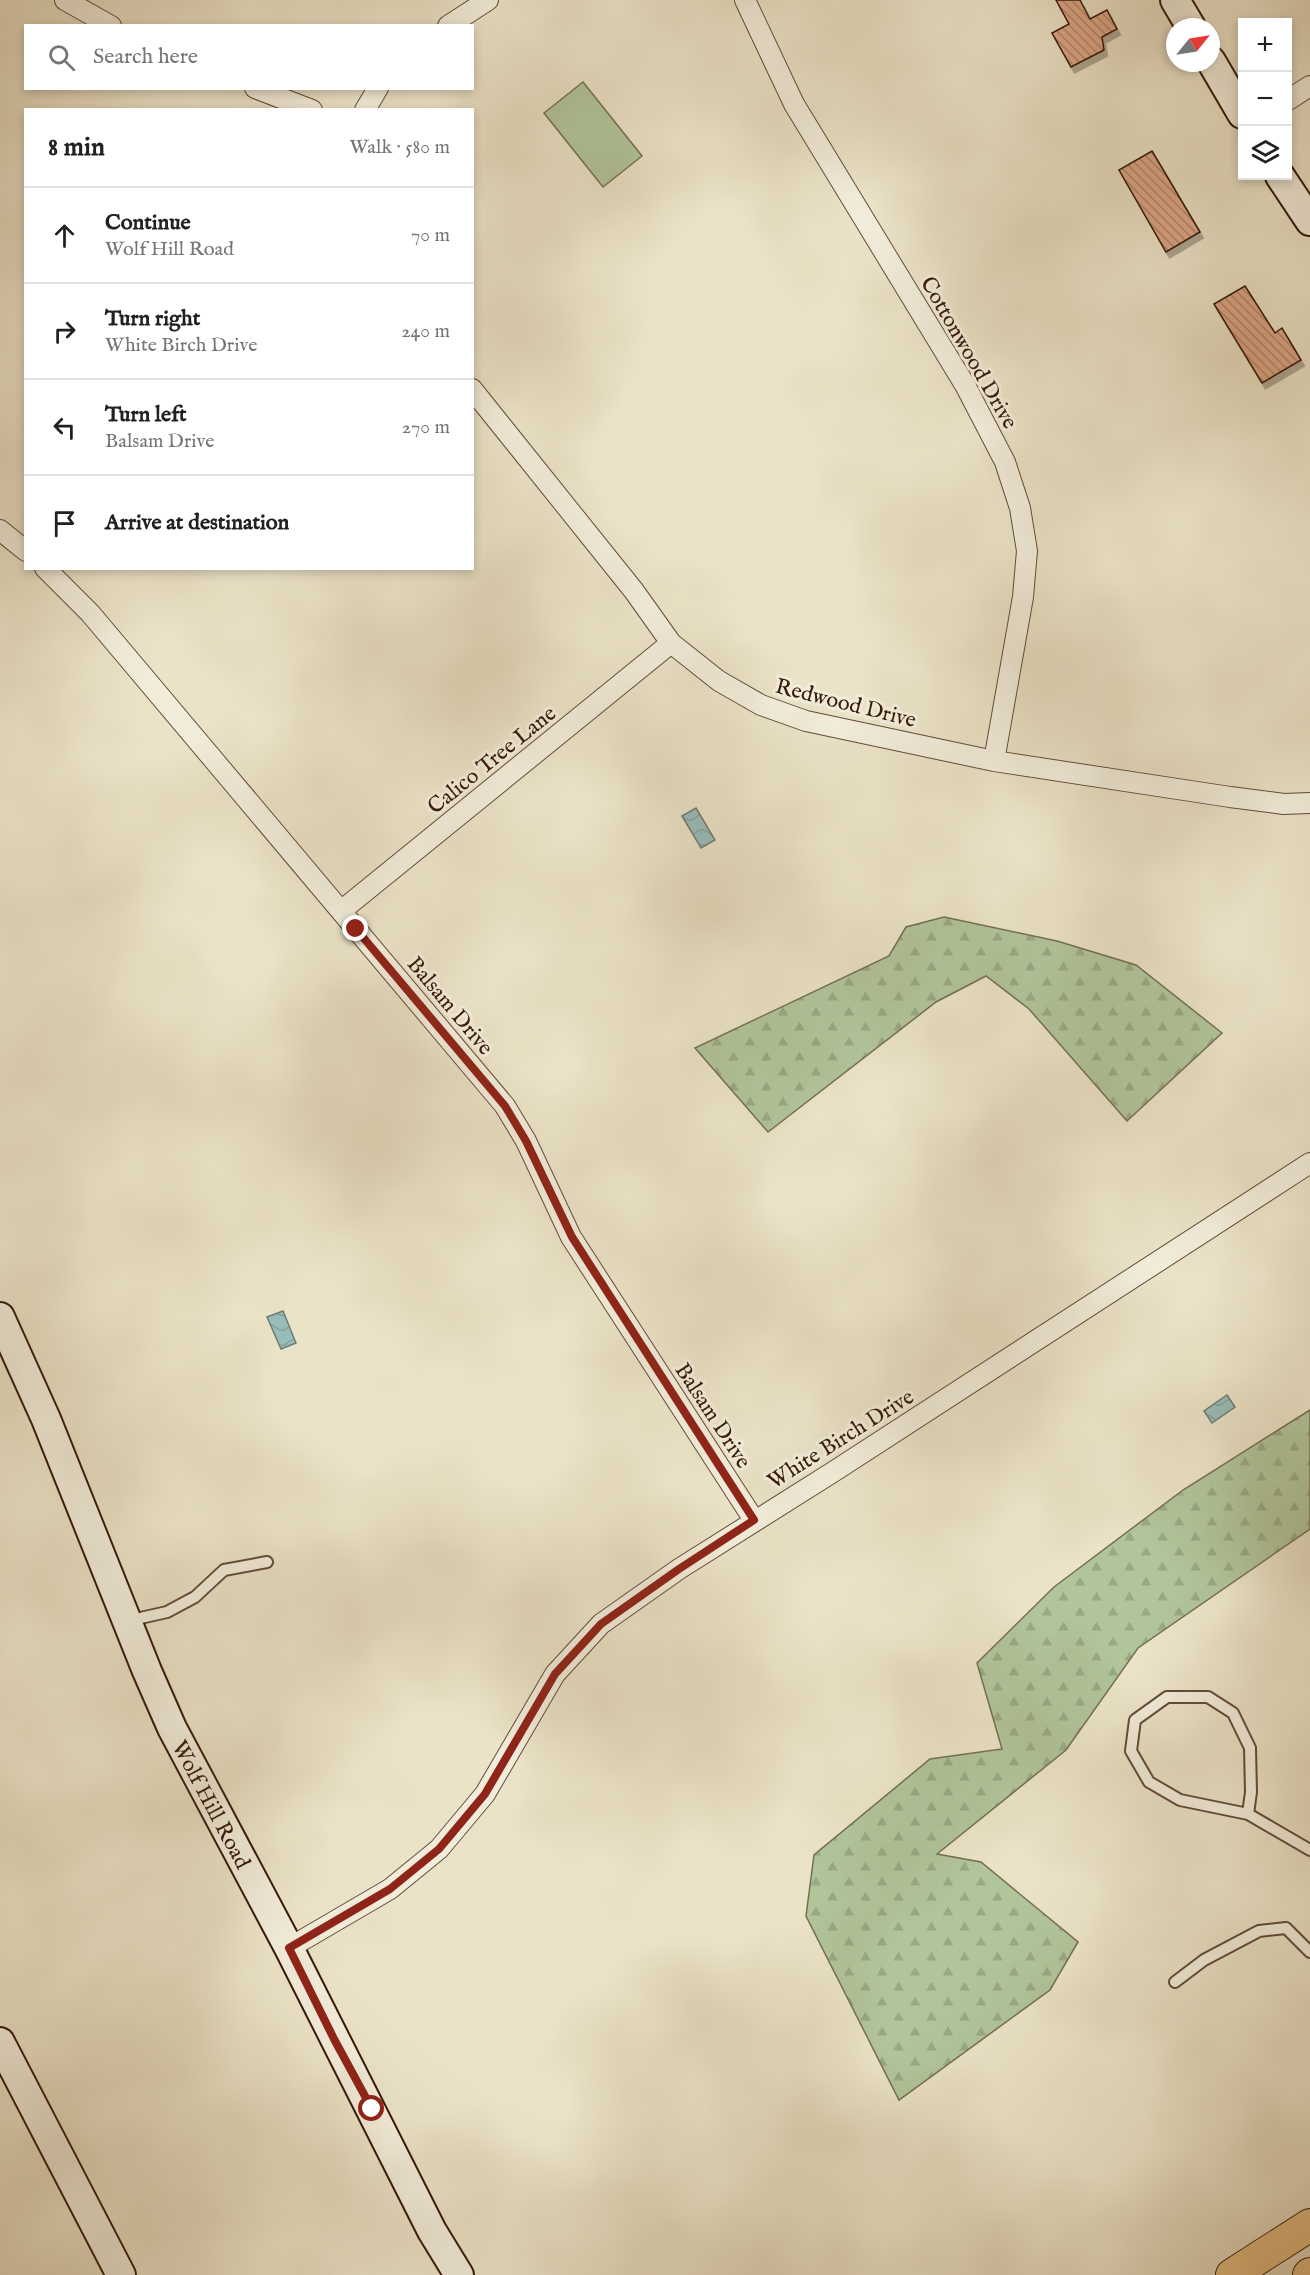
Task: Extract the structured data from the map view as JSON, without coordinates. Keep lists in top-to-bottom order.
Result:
{
  "streets": {
    "street": [
      "Cottonwood Drive",
      "Redwood Drive",
      "Calico Tree Lane",
      "Balsam Drive",
      "White Birch Drive",
      "Wolf Hill Road"
    ]
  },
  "crossings": [
    ["Cottonwood Drive", "Redwood Drive"],
    ["Redwood Drive", "Calico Tree Lane"],
    ["Calico Tree Lane", "Balsam Drive"],
    ["Balsam Drive", "White Birch Drive"],
    ["White Birch Drive", "Wolf Hill Road"]
  ],
  "north": "top right",
  "page": {
    "map_buttons": ["+", "−"],
    "search": "Search here",
    "heading": ["8 min", "Walk · 580 m"],
    "list": [
      ["Continue", "Wolf Hill Road", "70 m"],
      ["Turn right", "White Birch Drive", "240 m"],
      ["Turn left", "Balsam Drive", "270 m"],
      "Arrive at destination"
    ]
  }
}
